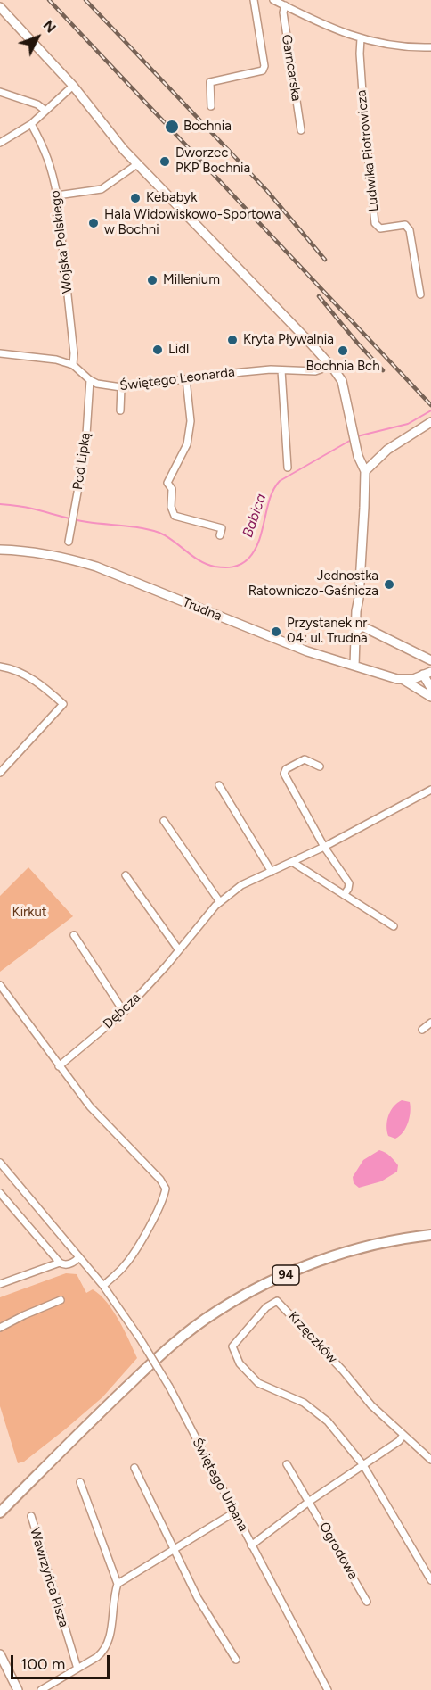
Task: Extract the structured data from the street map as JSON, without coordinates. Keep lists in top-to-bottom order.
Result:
{
  "streets": {
    "main road": ["Trudna", "94"],
    "street": [
      "Garncarska",
      "Ludwika Piotrowicza",
      "Wojska Polskiego",
      "Świętego Leonarda",
      "Pod Lipką",
      "Dębcza",
      "Krzęczków",
      "Świętego Urbana",
      "Ogrodowa",
      "Wawrzyńca Pisza"
    ]
  },
  "crossings": [
    ["Wojska Polskiego", "Świętego Leonarda"],
    ["Świętego Leonarda", "Pod Lipką"]
  ],
  "water": ["Babica"],
  "parks": ["Kirkut"],
  "places": [
    "Bochnia",
    "Dworzec PKP Bochnia",
    "Kebabyk",
    "Hala Widowiskowo-Sportowa w Bochni",
    "Millenium",
    "Kryta Pływalnia",
    "Lidl",
    "Bochnia Bch",
    "Jednostka Ratowniczo-Gaśnicza",
    "Przystanek nr 04: ul. Trudna"
  ],
  "scale_bar": "100 m",
  "north": "top right"
}
